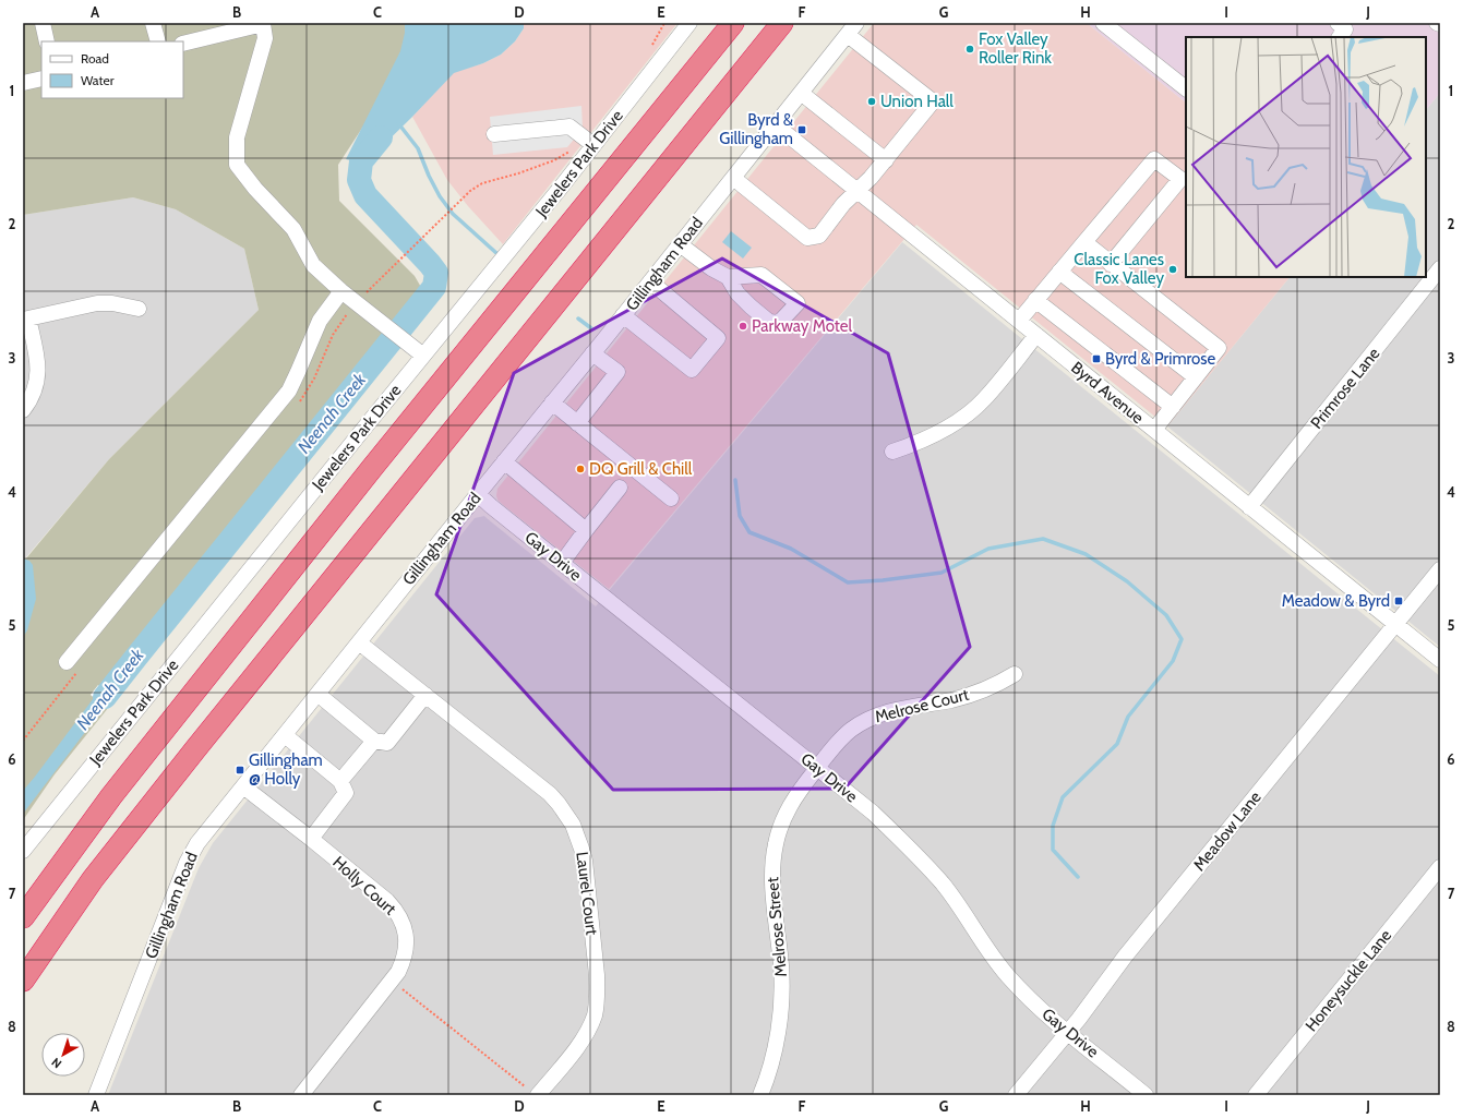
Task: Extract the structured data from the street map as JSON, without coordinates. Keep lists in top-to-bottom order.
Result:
{
  "streets": {
    "street": [
      "Jewelers Park Drive",
      "Gillingham Road",
      "Primrose Lane",
      "Byrd Avenue",
      "Gay Drive",
      "Melrose Court",
      "Meadow Lane",
      "Holly Court",
      "Laurel Court",
      "Melrose Street",
      "Honeysuckle Lane"
    ]
  },
  "crossings": [
    ["Gillingham Road", "Byrd Avenue"],
    ["Gillingham Road", "Gay Drive"],
    ["Gillingham Road", "Holly Court"],
    ["Gillingham Road", "Laurel Court"],
    ["Primrose Lane", "Byrd Avenue"],
    ["Byrd Avenue", "Meadow Lane"],
    ["Gay Drive", "Melrose Court"],
    ["Gay Drive", "Meadow Lane"],
    ["Gay Drive", "Melrose Street"],
    ["Melrose Court", "Melrose Street"]
  ],
  "water": ["Neenah Creek"],
  "places": {
    "other": [
      "Fox Valley Roller Rink",
      "Union Hall",
      "Classic Lanes Fox Valley",
      "Parkway Motel",
      "DQ Grill & Chill"
    ],
    "transit": [
      "Byrd & Gillingham",
      "Byrd & Primrose",
      "Meadow & Byrd",
      "Gillingham @ Holly"
    ]
  },
  "legend": ["Road", "Water"],
  "north": "bottom left",
  "grid": {
    "columns": [
      "A",
      "B",
      "C",
      "D",
      "E",
      "F",
      "G",
      "H",
      "I",
      "J"
    ],
    "rows": [
      "1",
      "2",
      "3",
      "4",
      "5",
      "6",
      "7",
      "8"
    ]
  }
}
